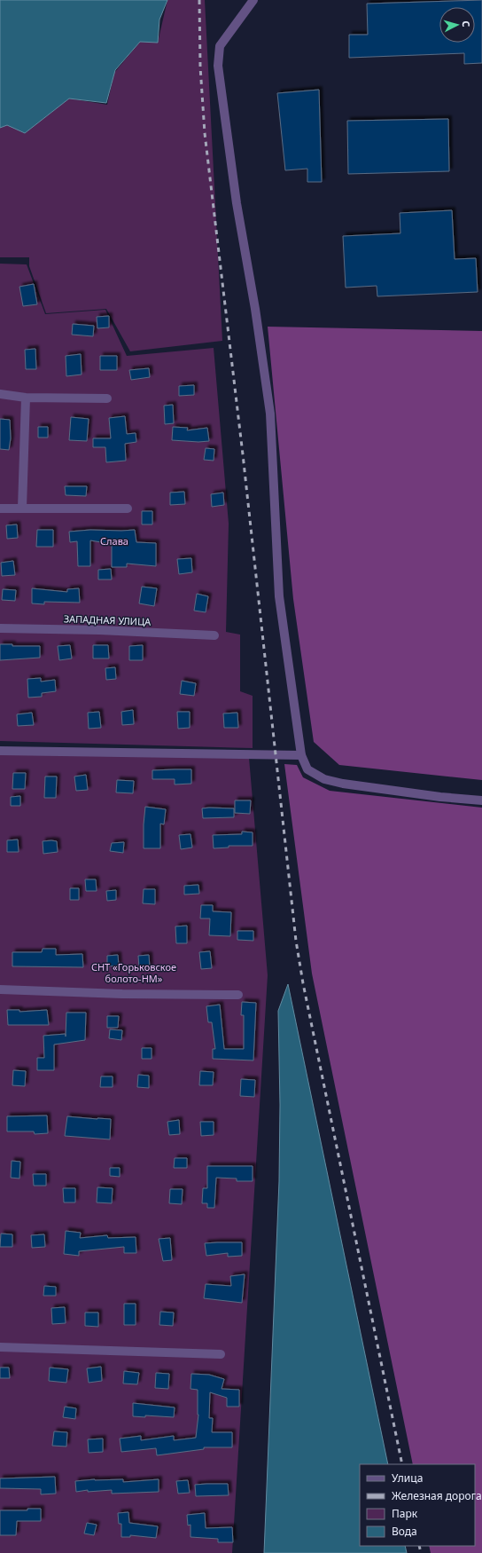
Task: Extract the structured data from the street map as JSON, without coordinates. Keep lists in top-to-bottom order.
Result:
{
  "streets": {
    "street": ["ЗАПАДНАЯ УЛИЦА"]
  },
  "parks": ["Слава", "СНТ «Горьковское болото-НМ»"],
  "legend": [
    "Улица",
    "Железная дорога",
    "Парк",
    "Вода"
  ],
  "north": "right"
}
